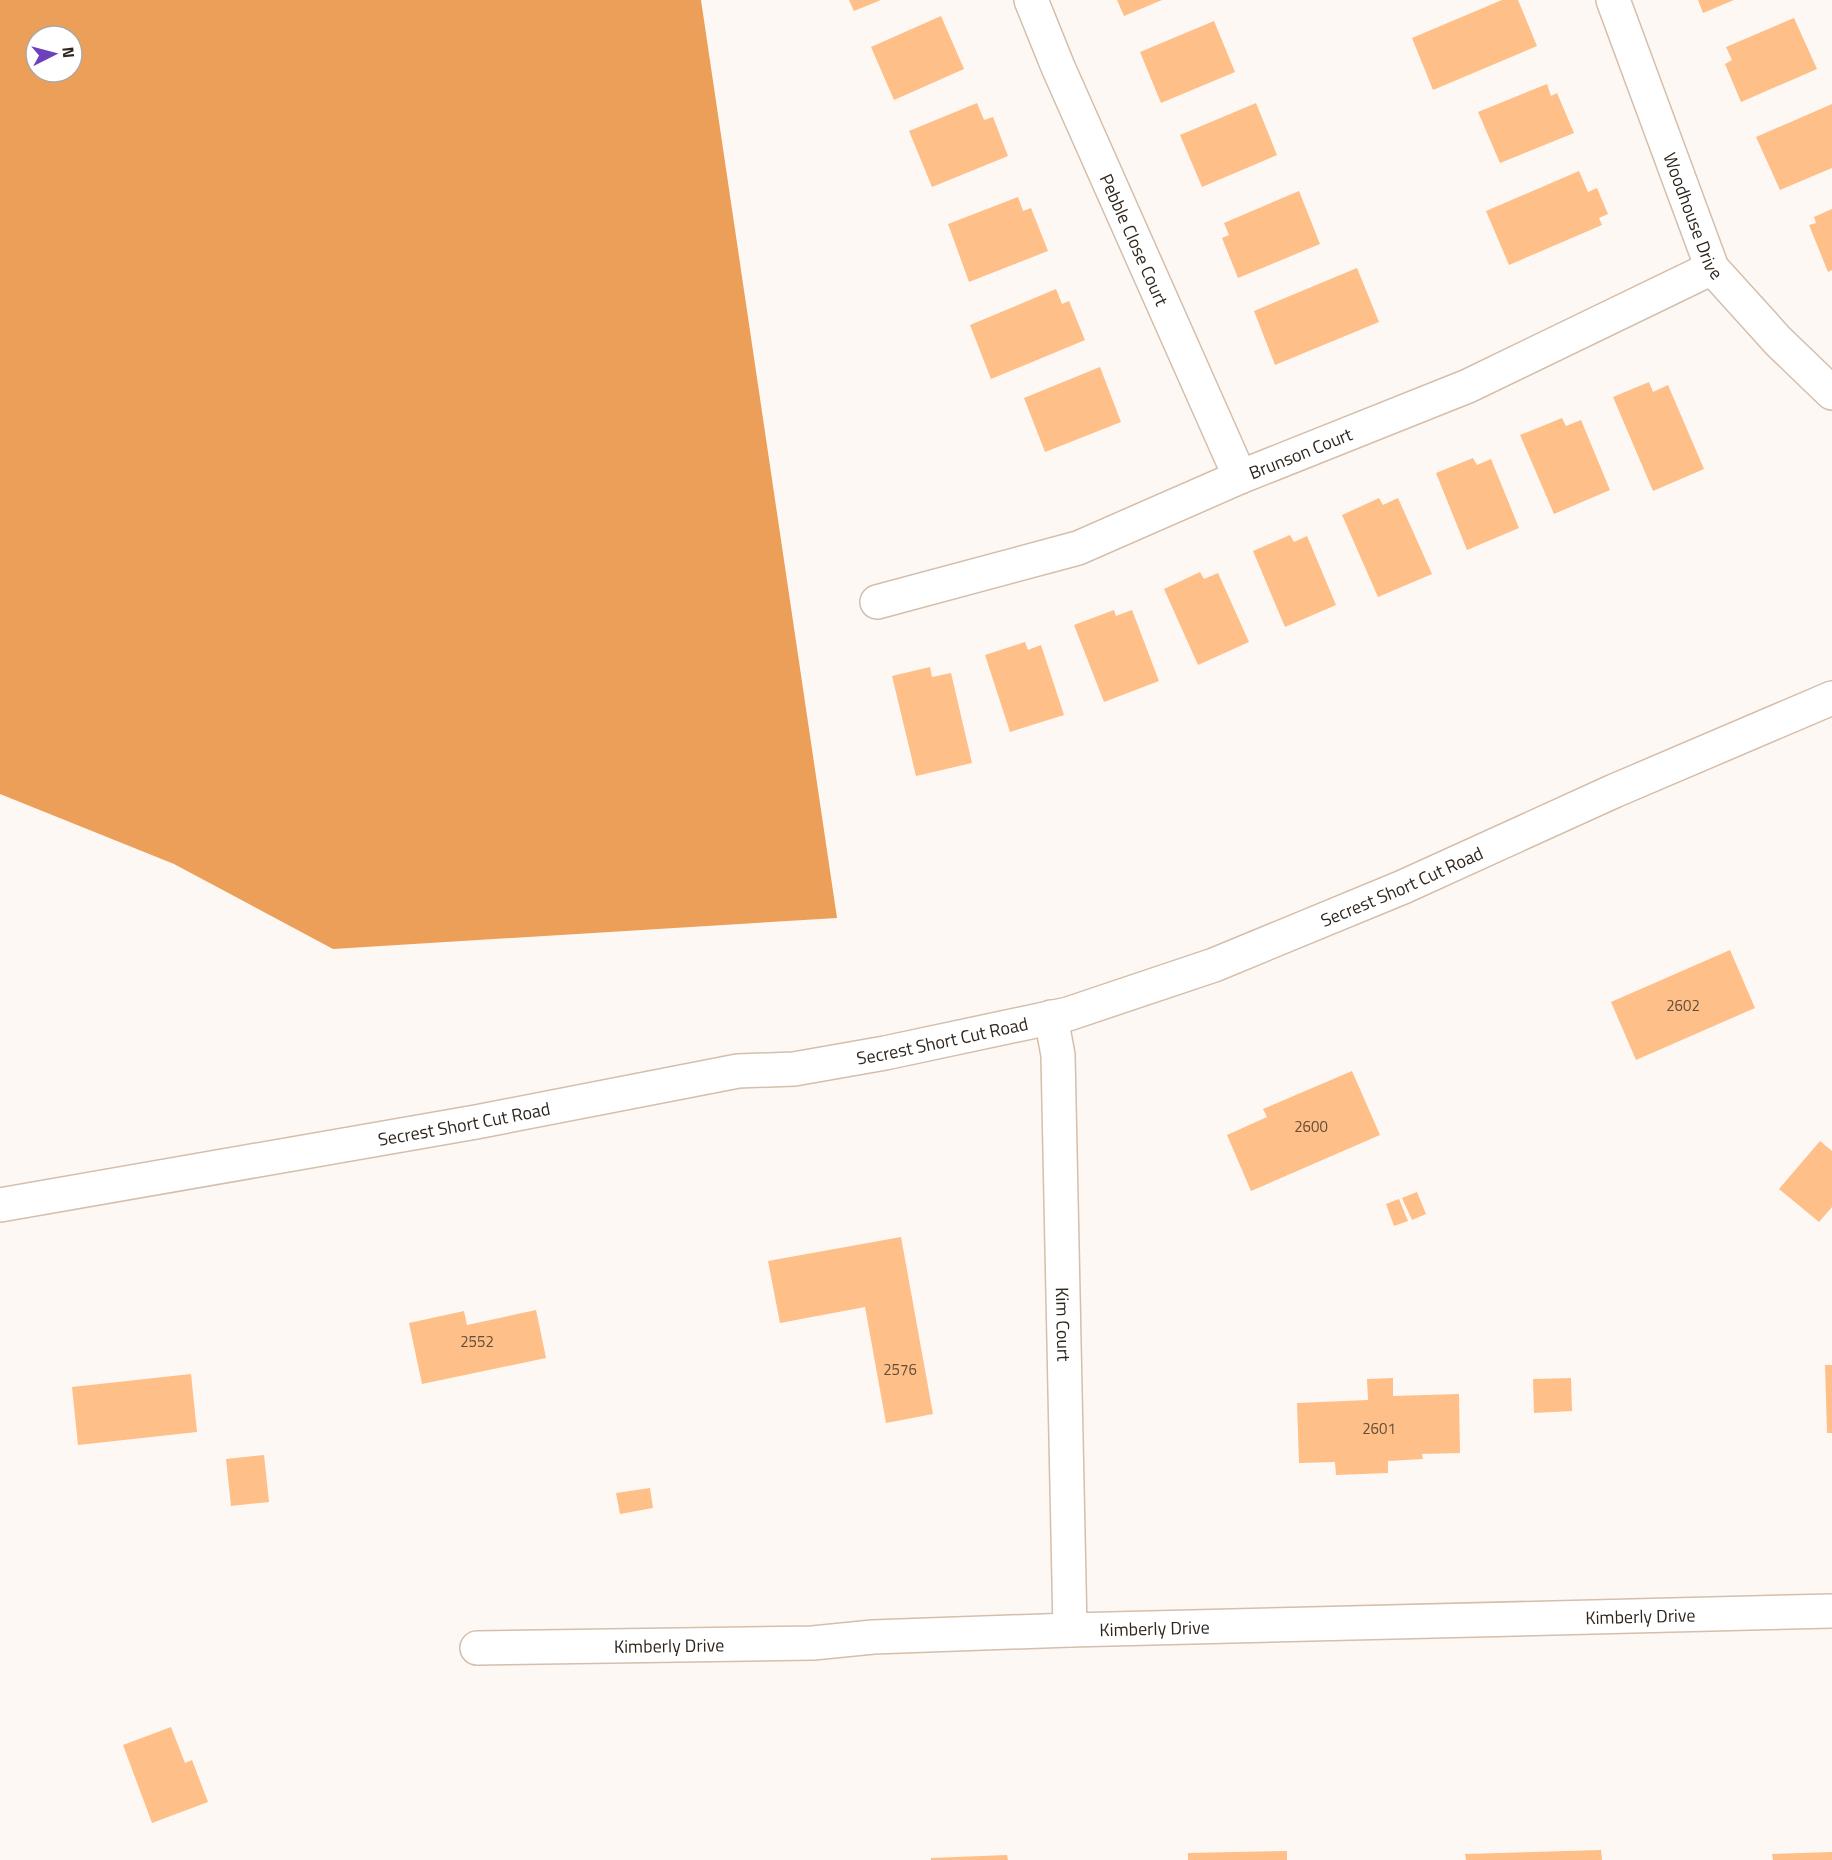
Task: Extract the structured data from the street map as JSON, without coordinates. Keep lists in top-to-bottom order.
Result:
{
  "streets": {
    "street": [
      "Woodhouse Drive",
      "Pebble Close Court",
      "Brunson Court",
      "Secrest Short Cut Road",
      "Kim Court",
      "Kimberly Drive"
    ]
  },
  "crossings": [
    ["Woodhouse Drive", "Brunson Court"],
    ["Pebble Close Court", "Brunson Court"],
    ["Secrest Short Cut Road", "Kim Court"],
    ["Kim Court", "Kimberly Drive"]
  ],
  "house_numbers": [
    "2602",
    "2600",
    "2552",
    "2576",
    "2601"
  ],
  "north": "right"
}
